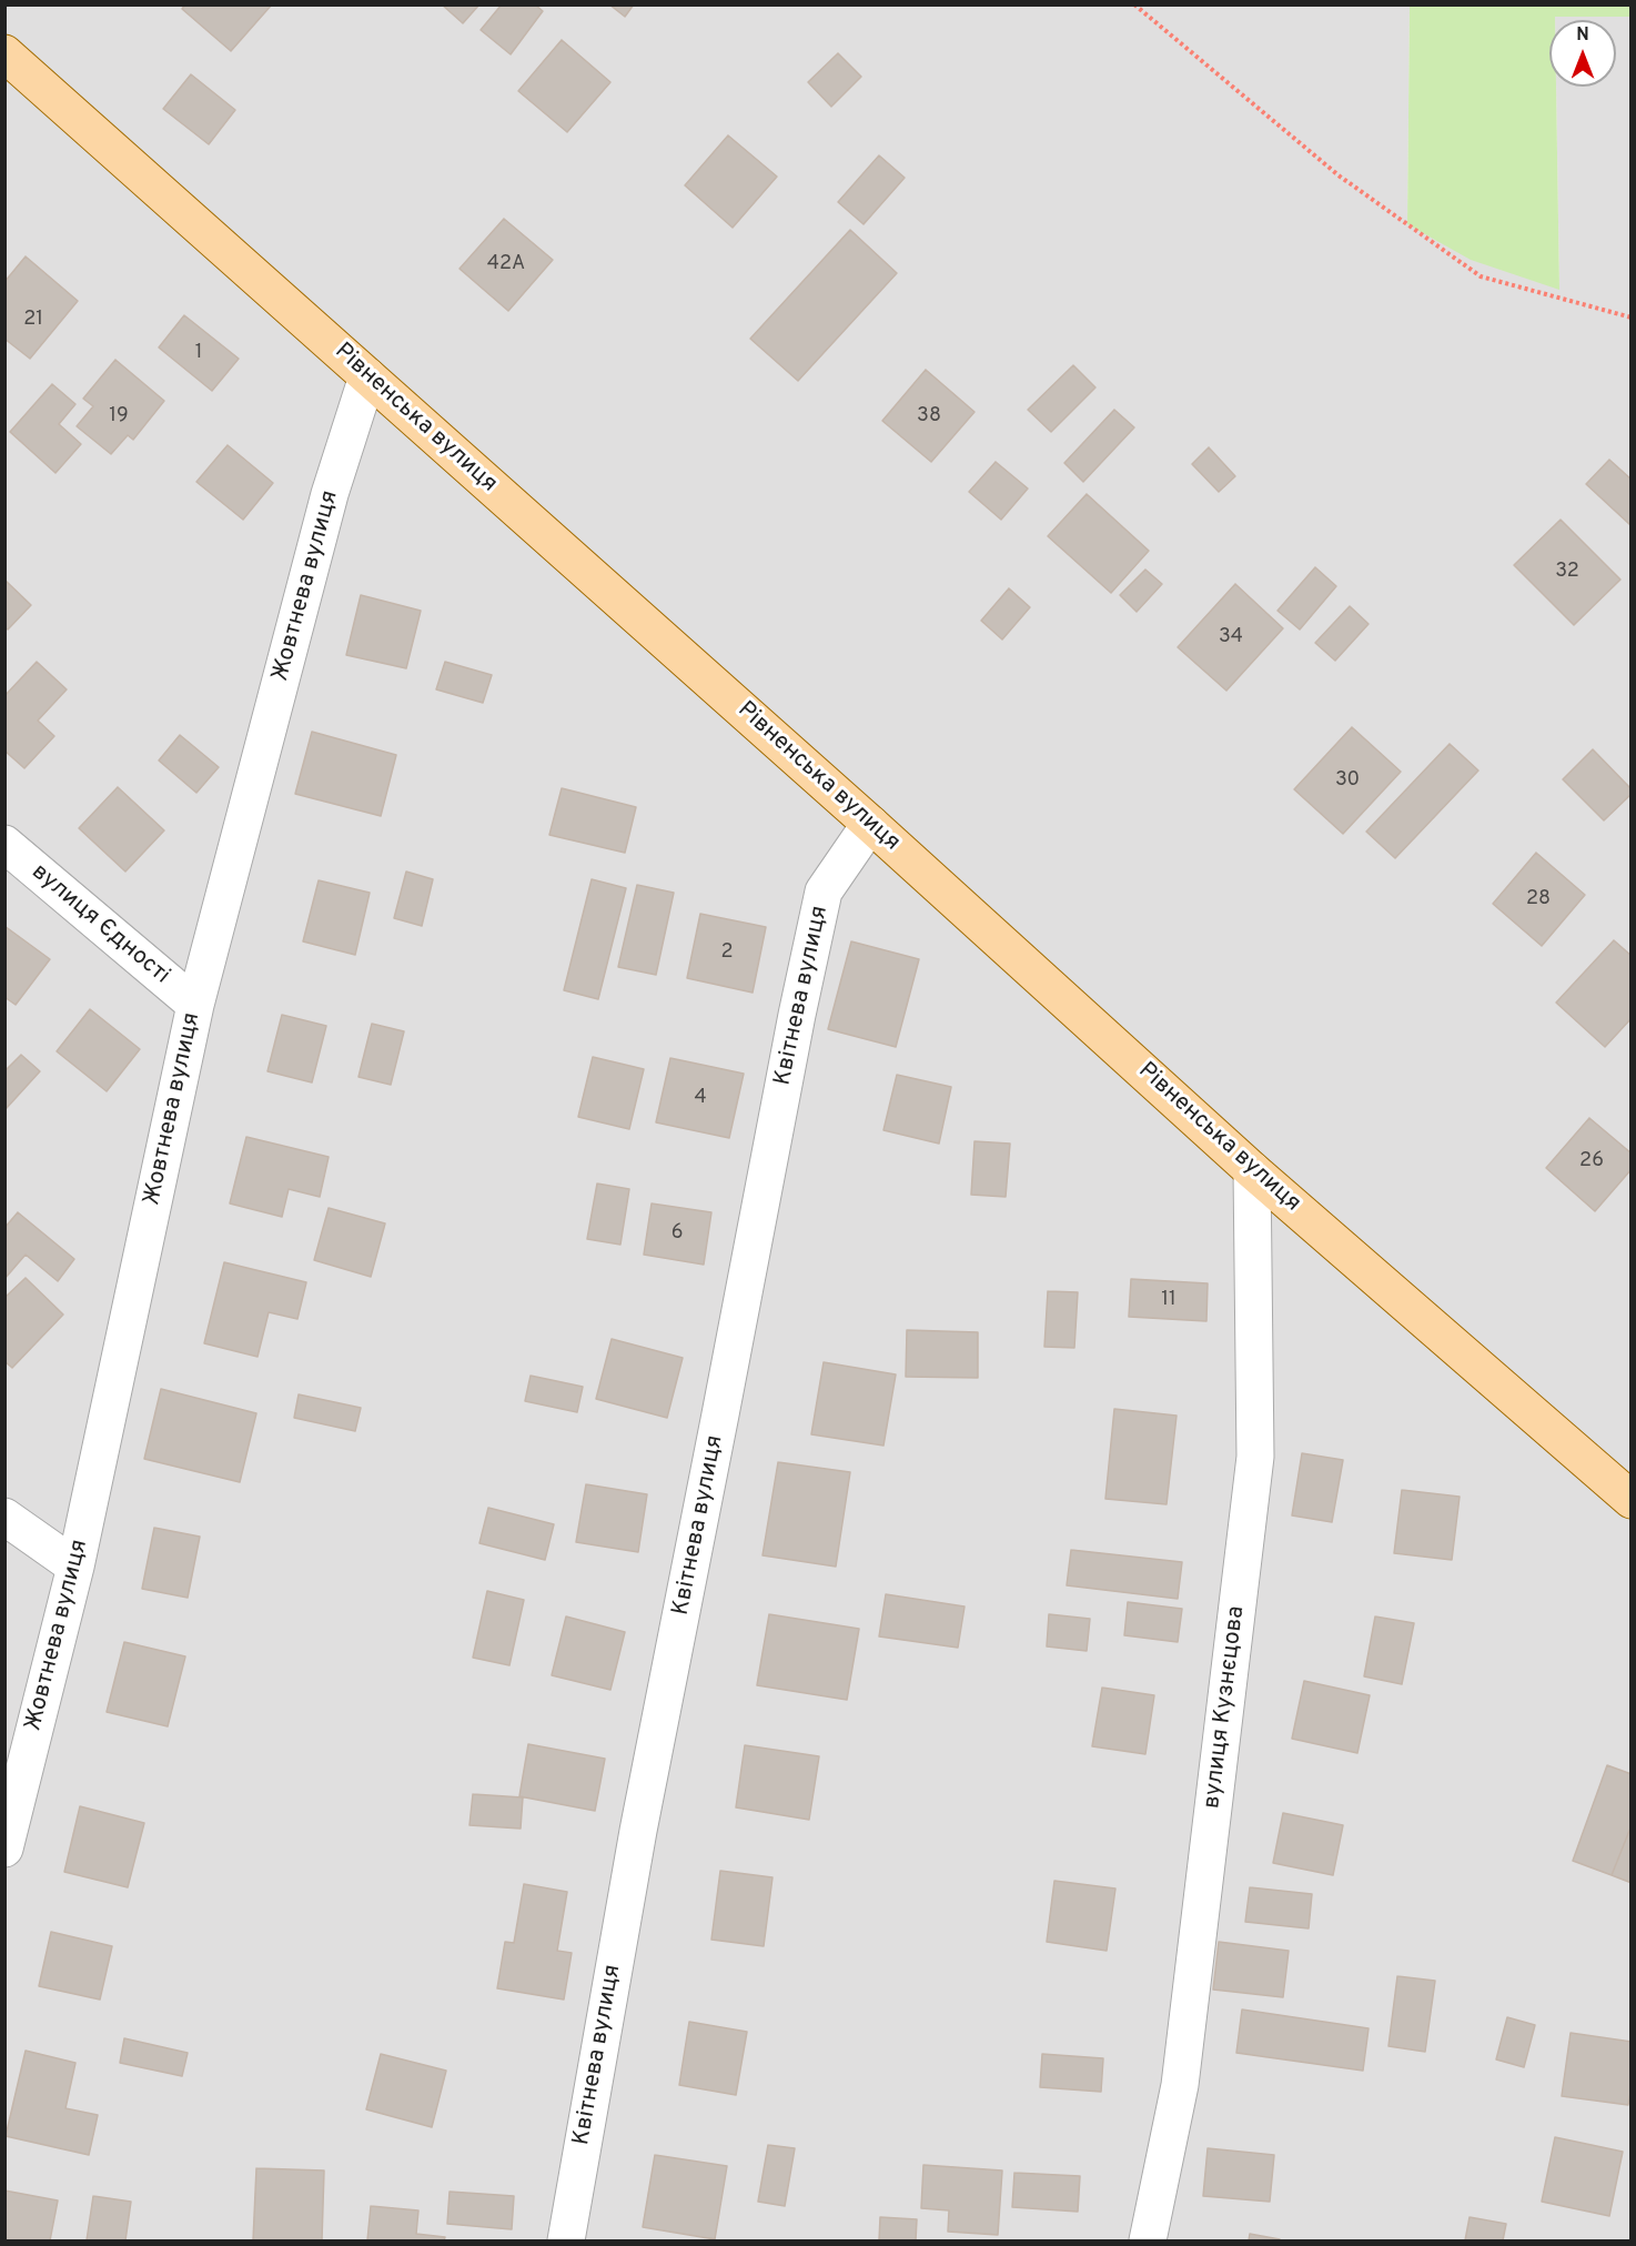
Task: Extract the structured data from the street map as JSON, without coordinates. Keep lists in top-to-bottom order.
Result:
{
  "streets": {
    "main road": ["Рівненська вулиця"],
    "street": [
      "Жовтнева вулиця",
      "вулиця Єдності",
      "Квітнева вулиця",
      "вулиця Кузнєцова"
    ]
  },
  "crossings": [
    ["Рівненська вулиця", "Жовтнева вулиця"],
    ["Рівненська вулиця", "Квітнева вулиця"],
    ["Рівненська вулиця", "вулиця Кузнєцова"],
    ["Жовтнева вулиця", "вулиця Єдності"]
  ],
  "house_numbers": [
    "42А",
    "21",
    "1",
    "19",
    "38",
    "32",
    "34",
    "30",
    "28",
    "2",
    "4",
    "26",
    "6",
    "11"
  ],
  "north": "top"
}
